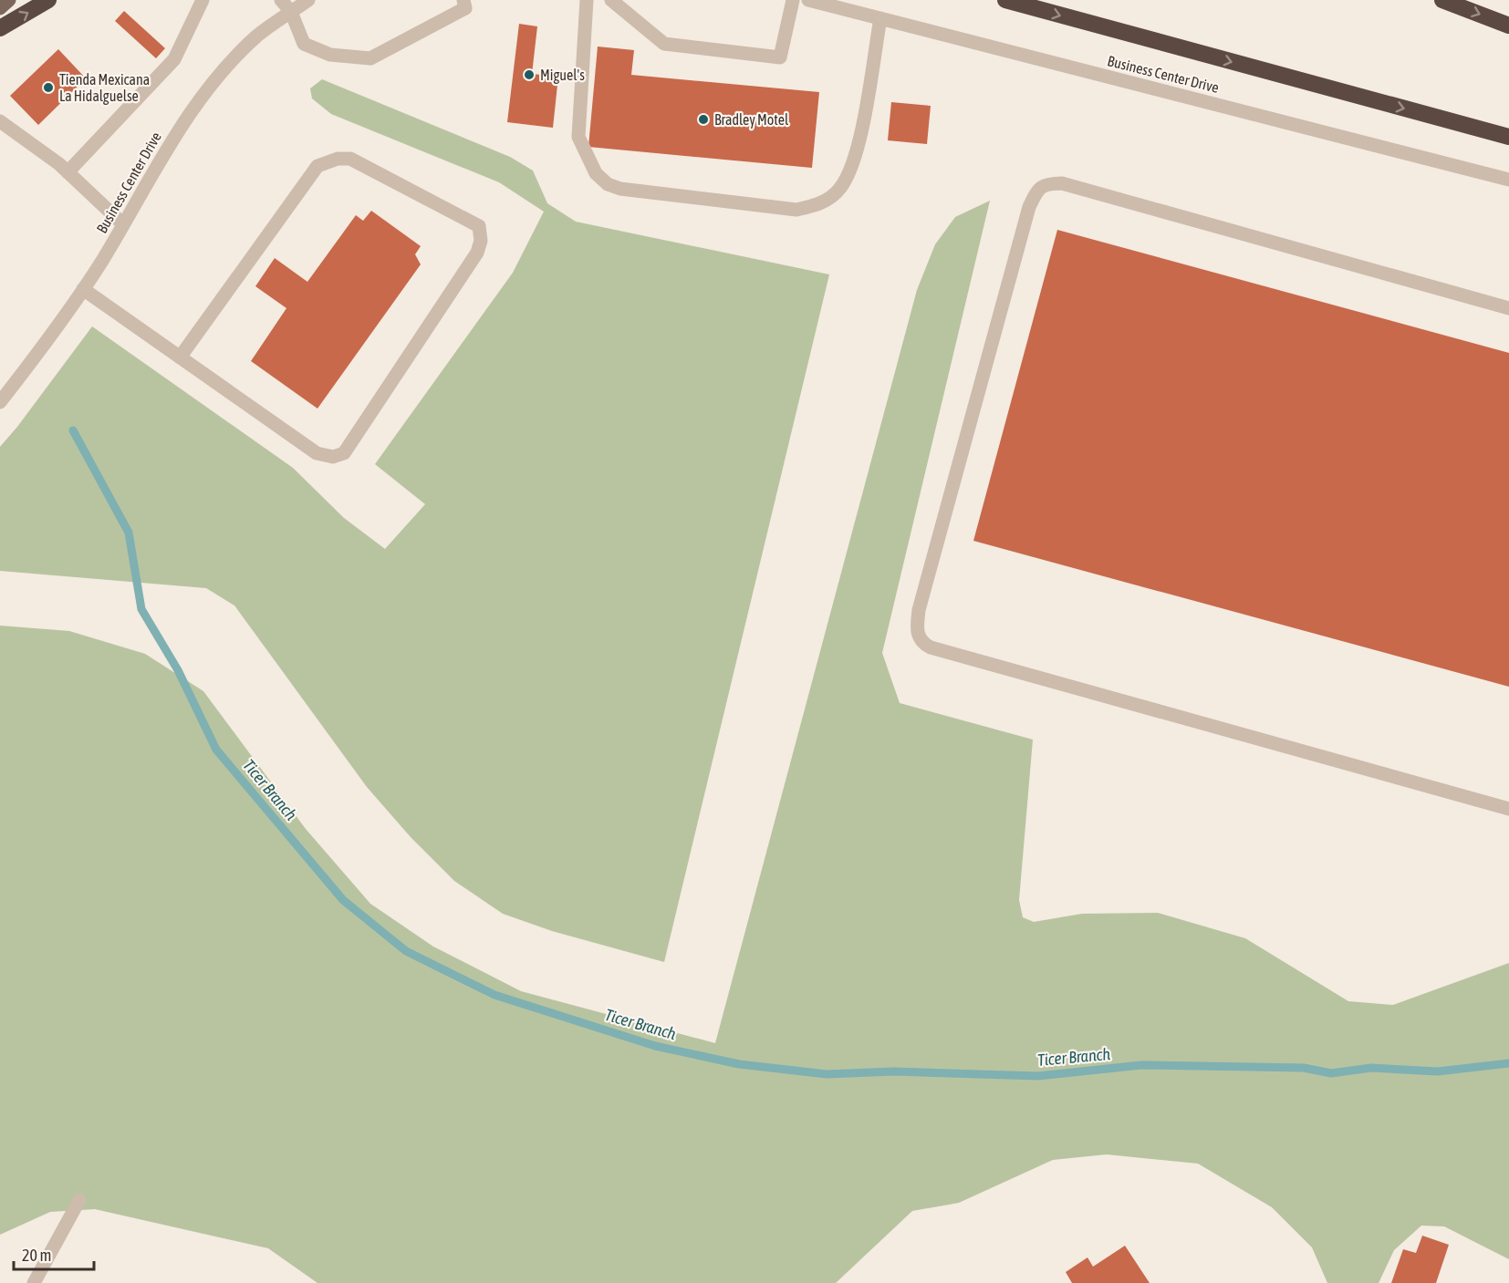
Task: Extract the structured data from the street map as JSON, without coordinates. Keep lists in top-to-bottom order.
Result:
{
  "streets": {
    "street": ["Business Center Drive"]
  },
  "water": ["Ticer Branch"],
  "places": ["Miguel's", "Tienda Mexicana La Hidalguelse", "Bradley Motel"],
  "scale_bar": "20 m"
}
